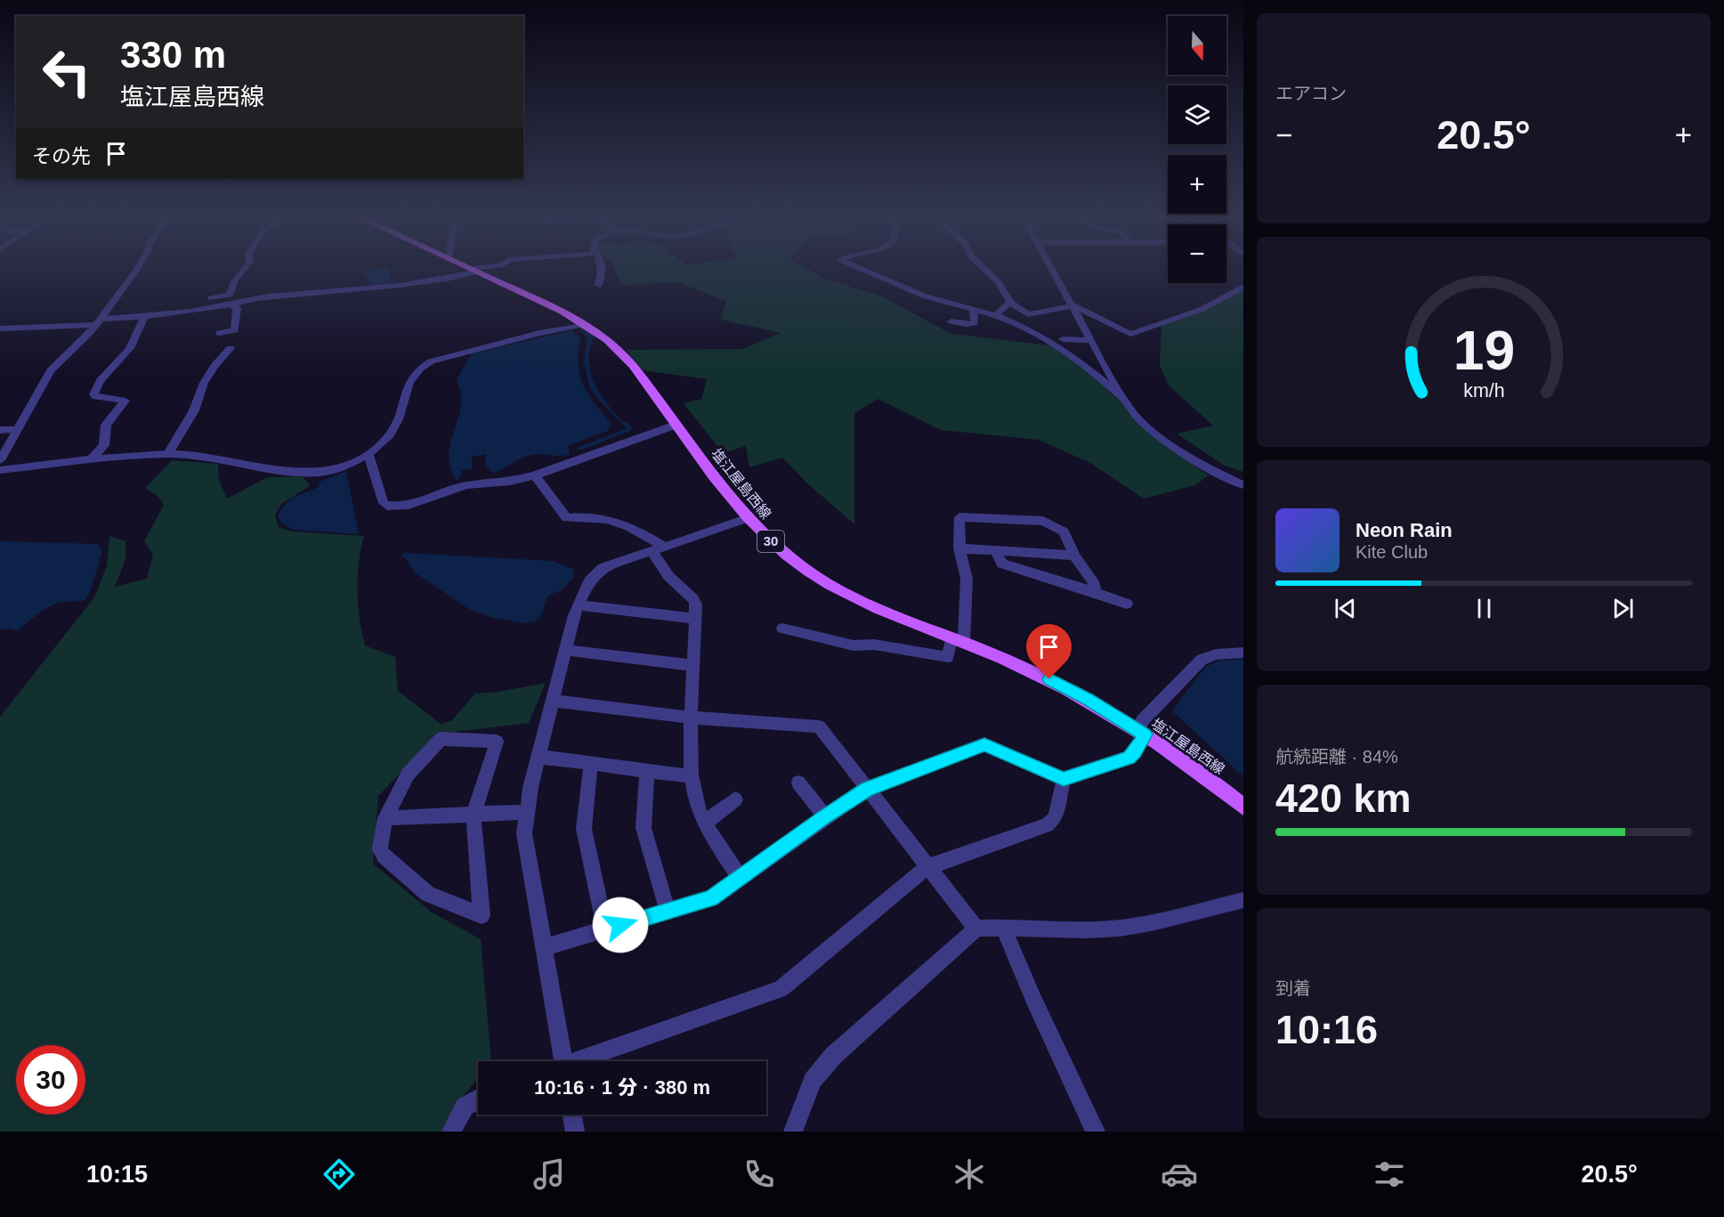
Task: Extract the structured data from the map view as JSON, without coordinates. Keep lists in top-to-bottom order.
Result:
{
  "streets": {
    "main road": ["塩江屋島西線", "30"]
  },
  "north": "bottom",
  "page": {
    "tile": [
      "エアコン",
      ["航続距離 · 84%", "420 km"],
      ["到着", "10:16"]
    ],
    "map_buttons": ["+", "−"],
    "turn": ["330 m", "塩江屋島西線"],
    "heat": ["−", "20.5°", "+"],
    "then": "その先",
    "song": ["Neon Rain", "Kite Club"],
    "limit": "30",
    "trip": "10:16 · 1 分 · 380 m",
    "tabs": ["10:15", "20.5°"],
    "gauge": ["19", "km/h"]
  }
}
